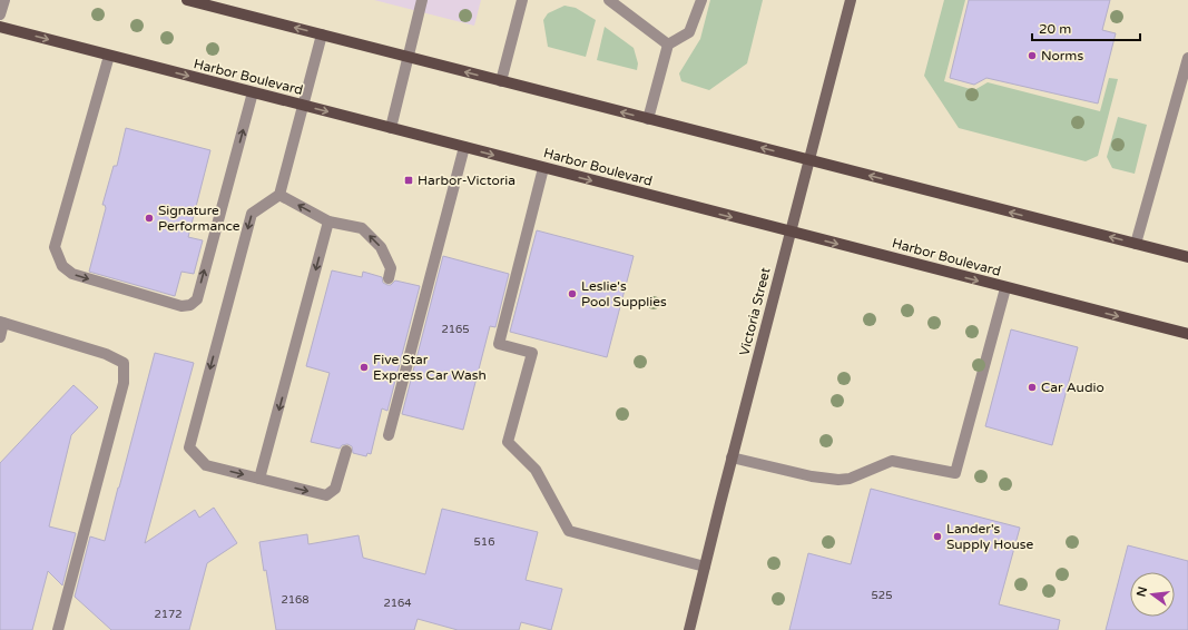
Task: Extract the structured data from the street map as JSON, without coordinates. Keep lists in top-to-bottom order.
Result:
{
  "streets": {
    "main road": ["Harbor Boulevard", "Victoria Street"]
  },
  "crossings": [
    ["Harbor Boulevard", "Victoria Street"]
  ],
  "places": {
    "other": [
      "Norms",
      "Signature Performance",
      "Leslie's Pool Supplies",
      "Five Star Express Car Wash",
      "Car Audio",
      "Lander's Supply House"
    ],
    "transit": ["Harbor-Victoria"]
  },
  "house_numbers": [
    "2165",
    "516",
    "525",
    "2168",
    "2164",
    "2172"
  ],
  "scale_bar": "20 m",
  "north": "left"
}
